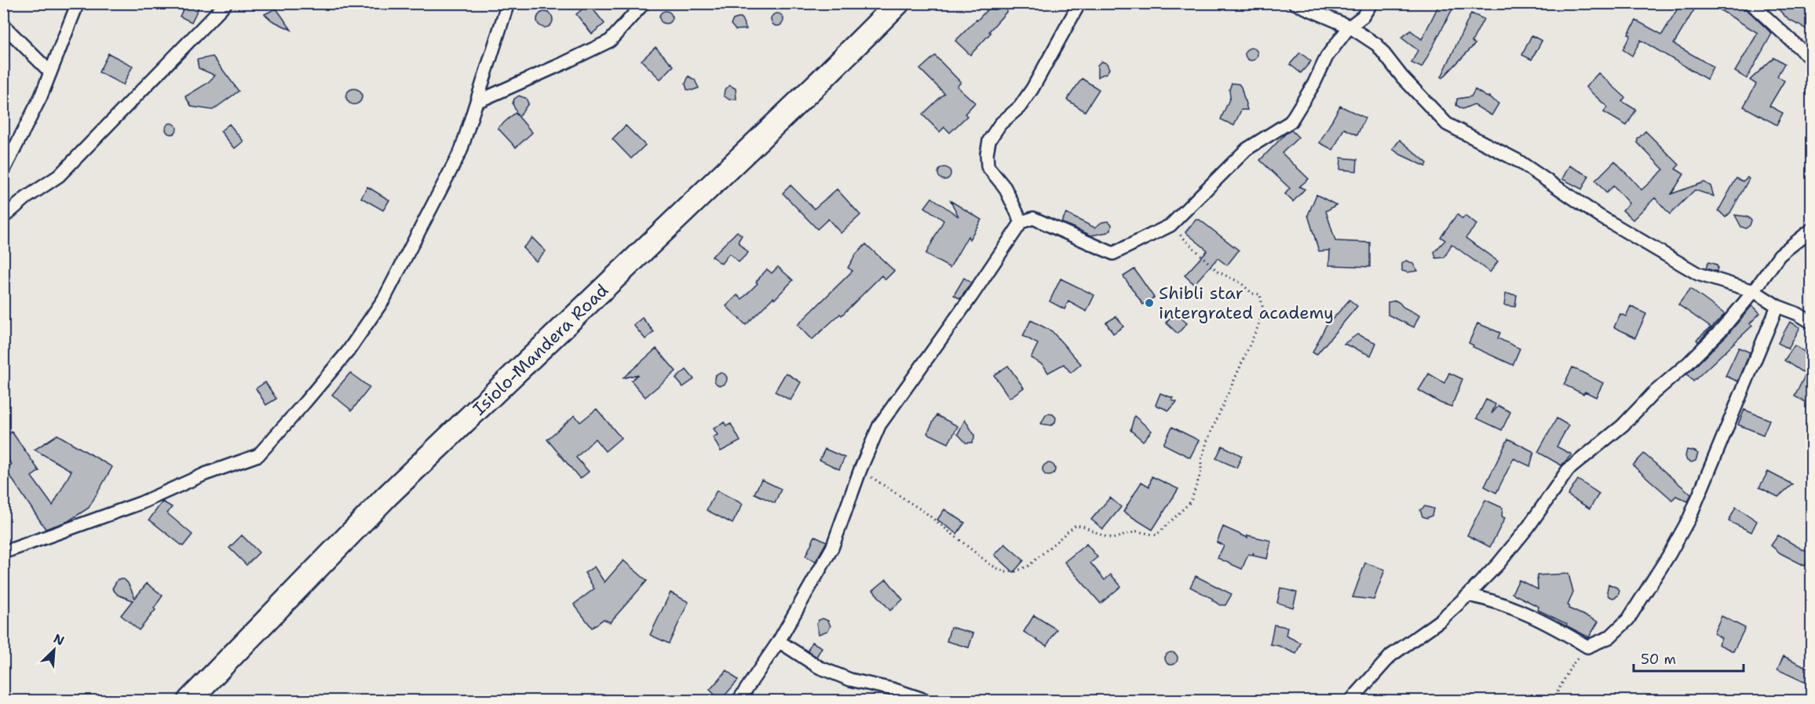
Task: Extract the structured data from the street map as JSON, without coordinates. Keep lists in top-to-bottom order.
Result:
{
  "streets": {
    "highway": ["Isiolo-Mandera Road"]
  },
  "places": ["Shibli star intergrated academy"],
  "scale_bar": "50 m",
  "north": "top right"
}
